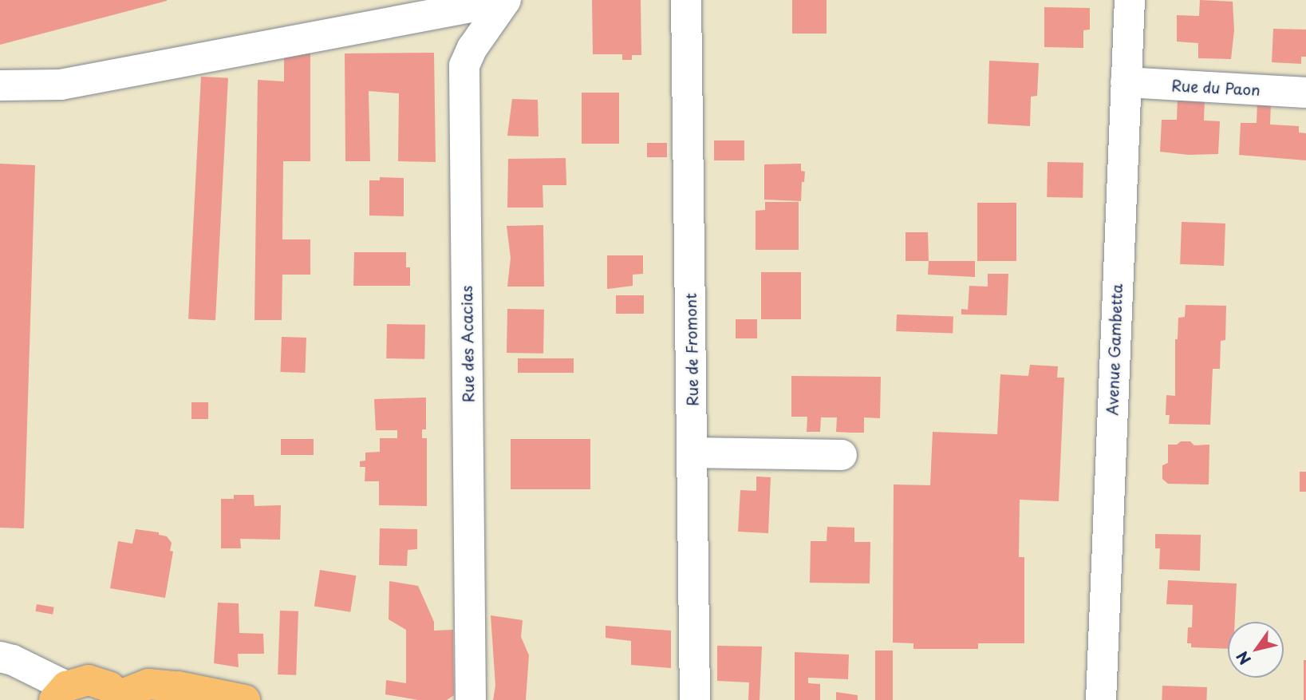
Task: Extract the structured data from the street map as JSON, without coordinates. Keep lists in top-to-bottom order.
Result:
{
  "streets": {
    "street": [
      "Rue du Paon",
      "Rue des Acacias",
      "Rue de Fromont",
      "Avenue Gambetta"
    ]
  },
  "crossings": [
    ["Rue du Paon", "Avenue Gambetta"]
  ],
  "north": "bottom left"
}
